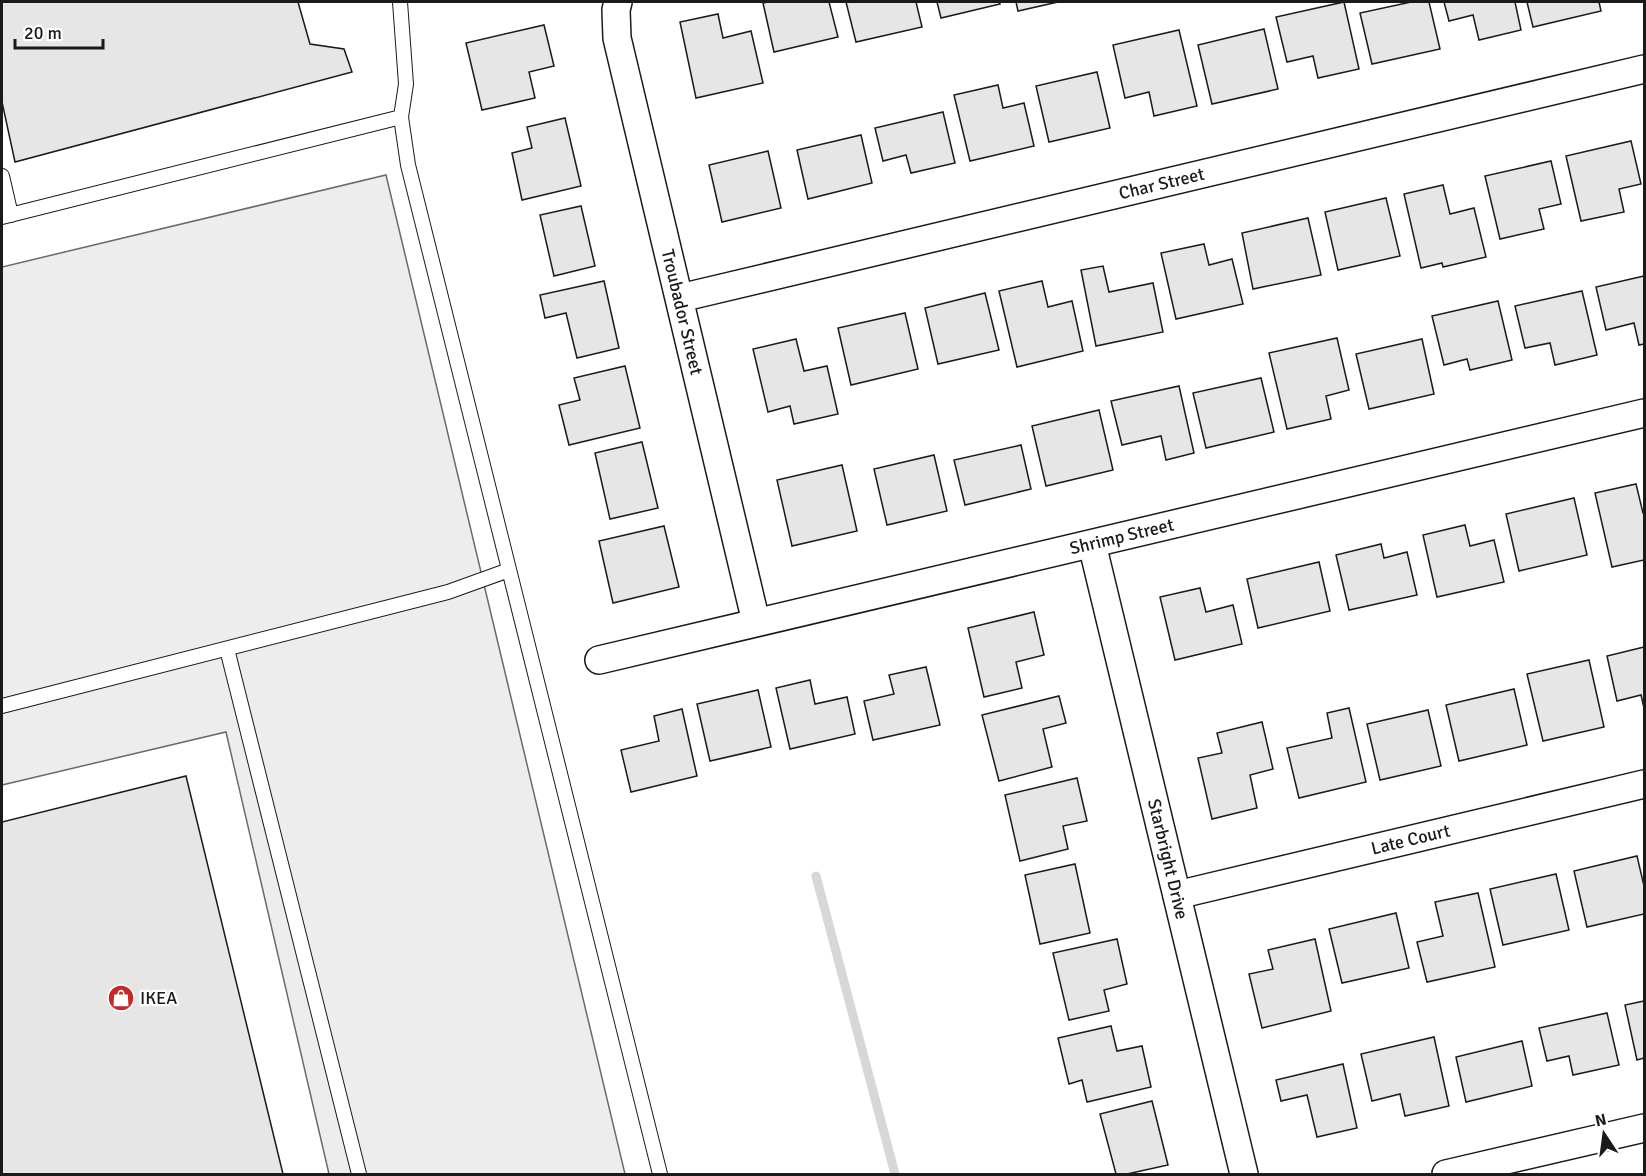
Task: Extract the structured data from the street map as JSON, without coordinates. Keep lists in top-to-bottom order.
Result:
{
  "streets": {
    "street": [
      "Char Street",
      "Troubador Street",
      "Shrimp Street",
      "Late Court",
      "Starbright Drive"
    ]
  },
  "crossings": [
    ["Char Street", "Troubador Street"],
    ["Troubador Street", "Shrimp Street"],
    ["Shrimp Street", "Starbright Drive"],
    ["Late Court", "Starbright Drive"]
  ],
  "places": {
    "shop": ["IKEA"]
  },
  "scale_bar": "20 m",
  "north": "top"
}
